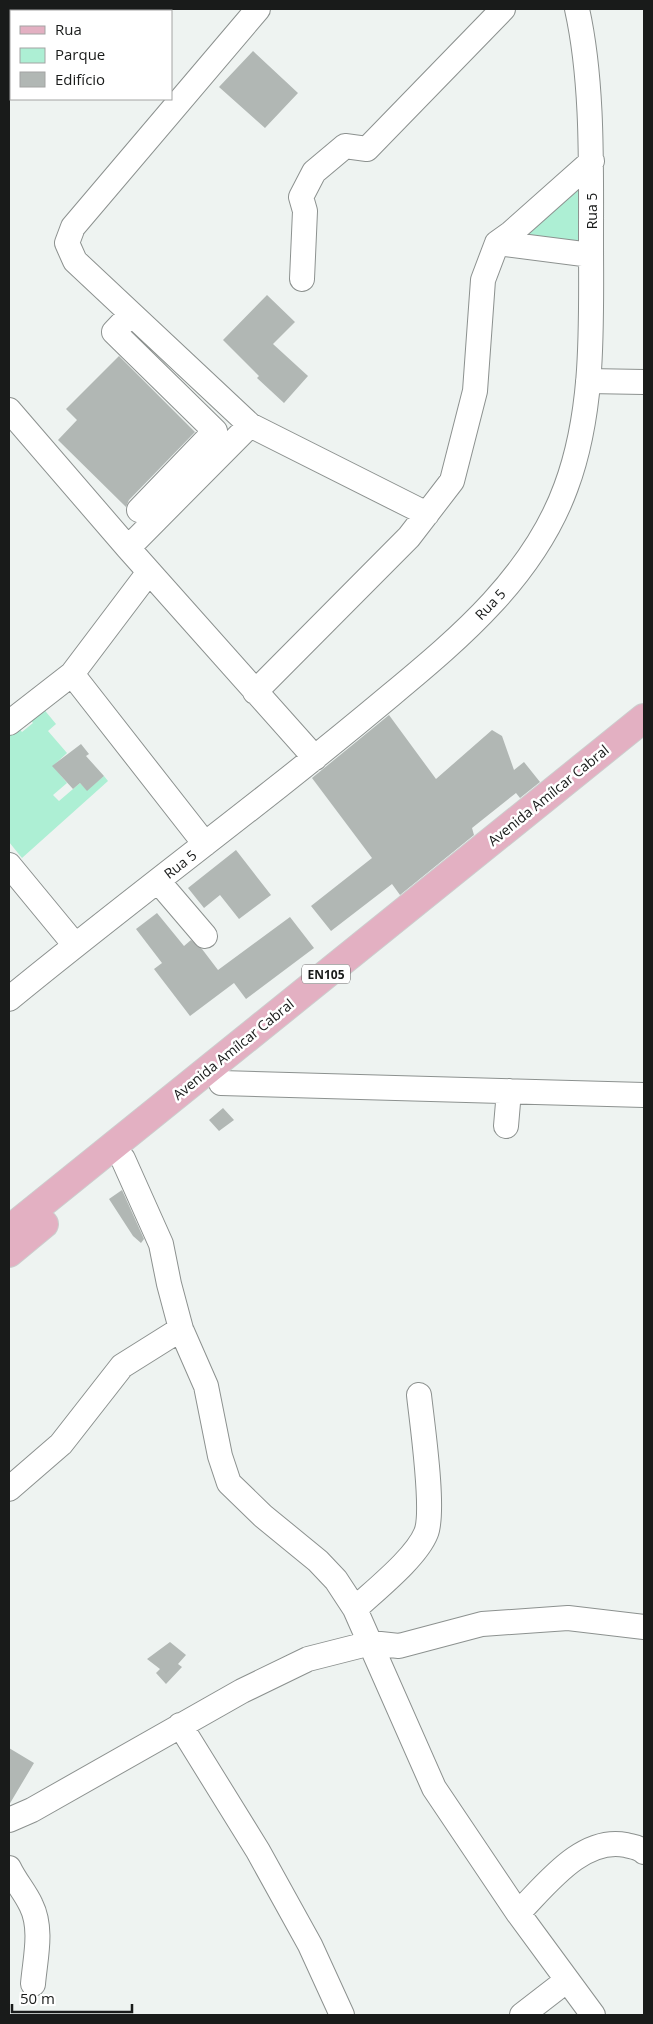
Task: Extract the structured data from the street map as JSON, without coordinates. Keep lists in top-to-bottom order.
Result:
{
  "streets": {
    "main road": ["Avenida Amílcar Cabral", "EN105"],
    "street": ["Rua 5"]
  },
  "legend": ["Rua", "Parque", "Edifício"],
  "scale_bar": "50 m"
}
